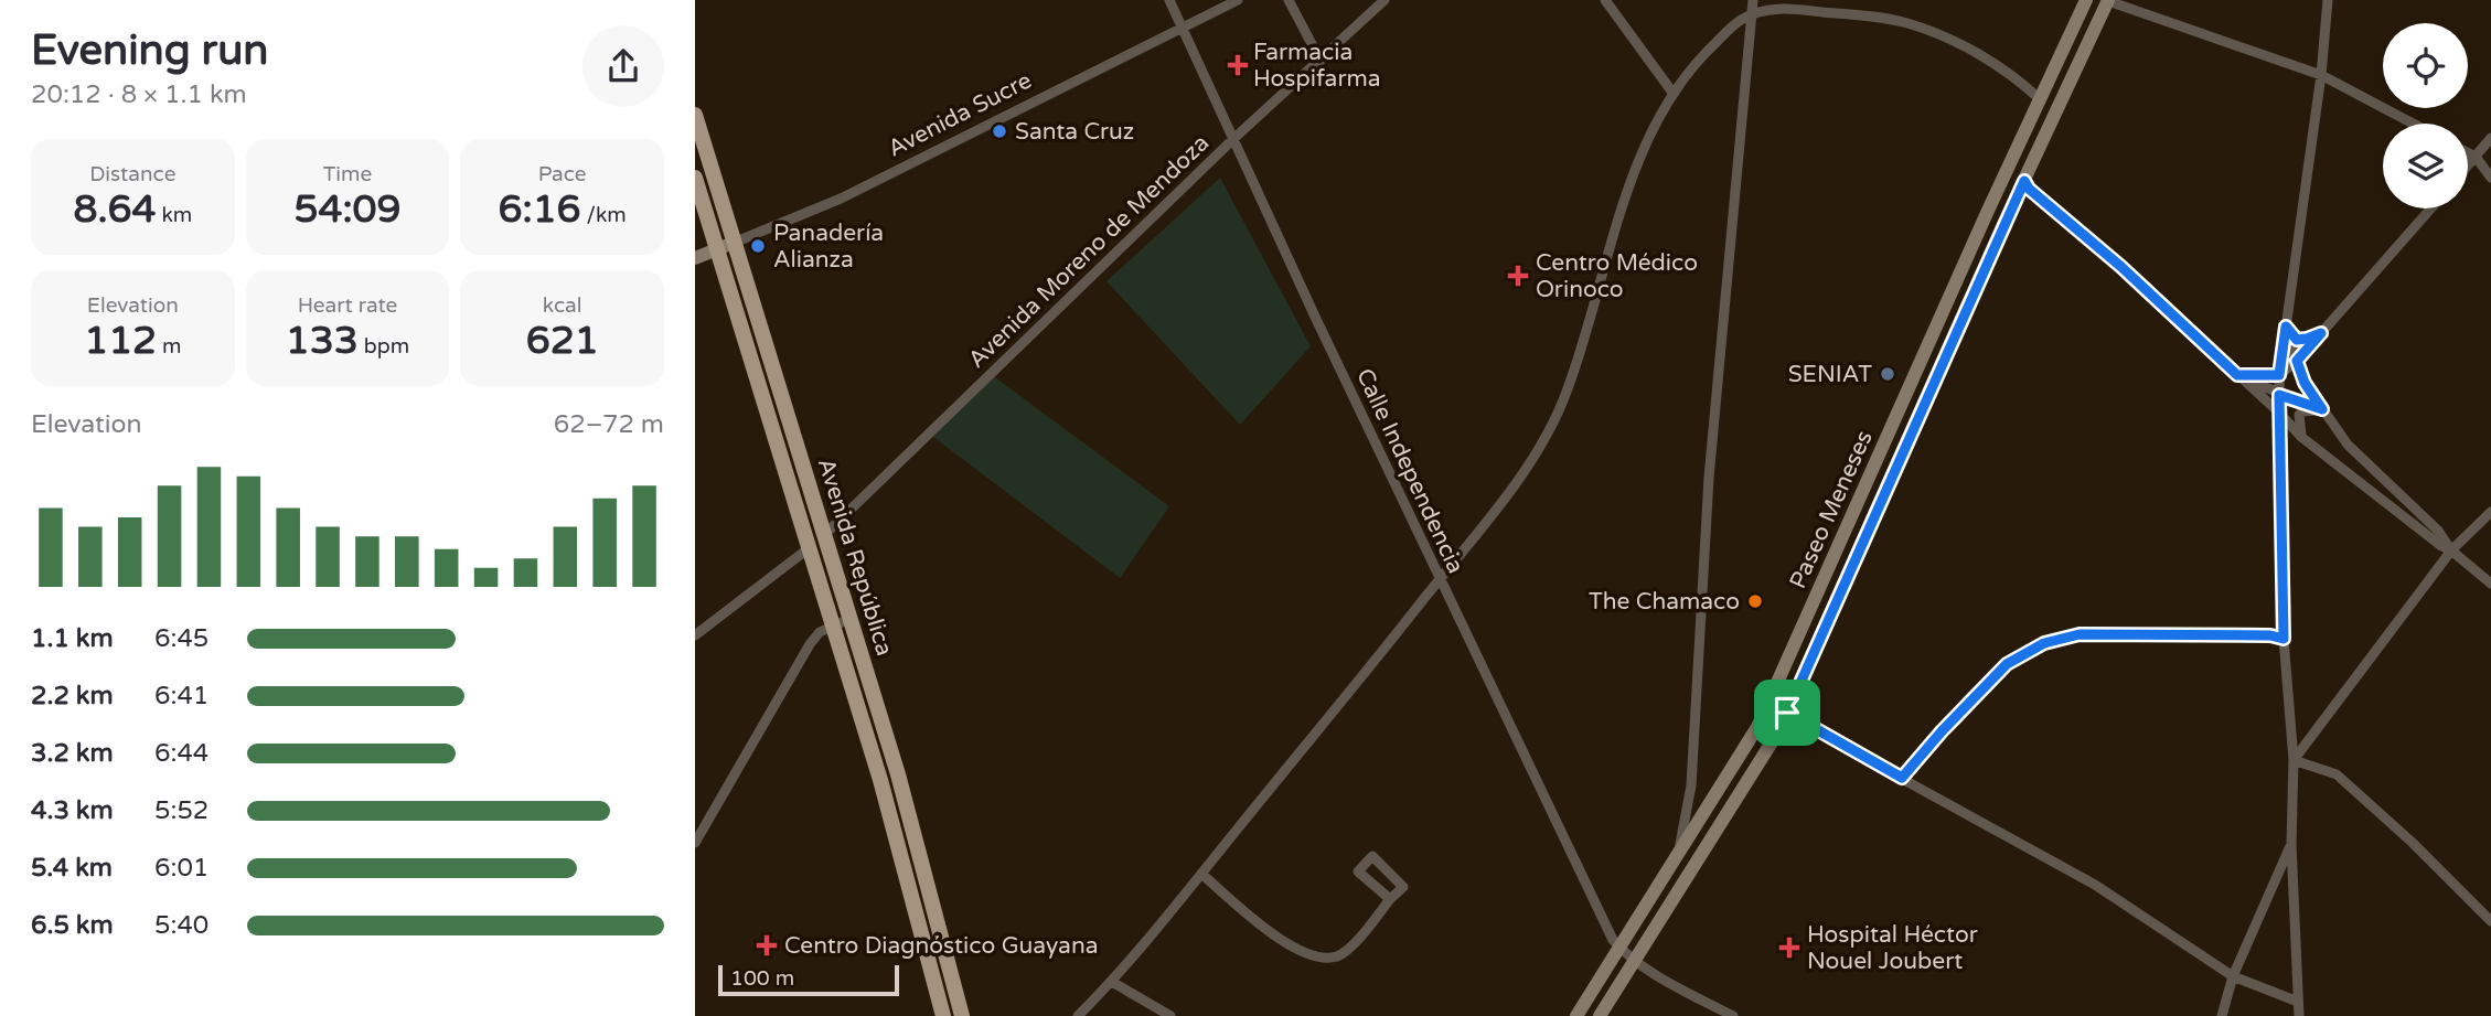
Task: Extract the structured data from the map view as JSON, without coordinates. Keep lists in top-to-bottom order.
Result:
{
  "streets": {
    "main road": ["Avenida República"],
    "street": [
      "Avenida Sucre",
      "Avenida Moreno de Mendoza",
      "Calle Independencia",
      "Paseo Meneses"
    ]
  },
  "crossings": [
    ["Avenida Sucre", "Calle Independencia"],
    ["Avenida Sucre", "Avenida República"],
    ["Avenida Moreno de Mendoza", "Calle Independencia"],
    ["Avenida Moreno de Mendoza", "Avenida República"],
    ["Calle Independencia", "Paseo Meneses"]
  ],
  "places": {
    "health": [
      "Farmacia Hospifarma",
      "Centro Médico Orinoco",
      "Centro Diagnóstico Guayana",
      "Hospital Héctor Nouel Joubert"
    ],
    "other": [
      "Santa Cruz",
      "Panadería Alianza",
      "SENIAT",
      "The Chamaco"
    ]
  },
  "scale_bar": "100 m",
  "page": {
    "heading": ["Evening run", "20:12 · 8 × 1.1 km"],
    "stats": [
      ["Distance", "8.64 km"],
      ["Time", "54:09"],
      ["Pace", "6:16 /km"],
      ["Elevation", "112 m"],
      ["Heart rate", "133 bpm"],
      ["kcal", "621"]
    ],
    "chart": ["Elevation", "62–72 m"],
    "list": [
      {
        "name": "1.1 km",
        "note": "6:45"
      },
      {
        "name": "2.2 km",
        "note": "6:41"
      },
      {
        "name": "3.2 km",
        "note": "6:44"
      },
      {
        "name": "4.3 km",
        "note": "5:52"
      },
      {
        "name": "5.4 km",
        "note": "6:01"
      },
      {
        "name": "6.5 km",
        "note": "5:40"
      }
    ],
    "scale": "100 m"
  }
}
